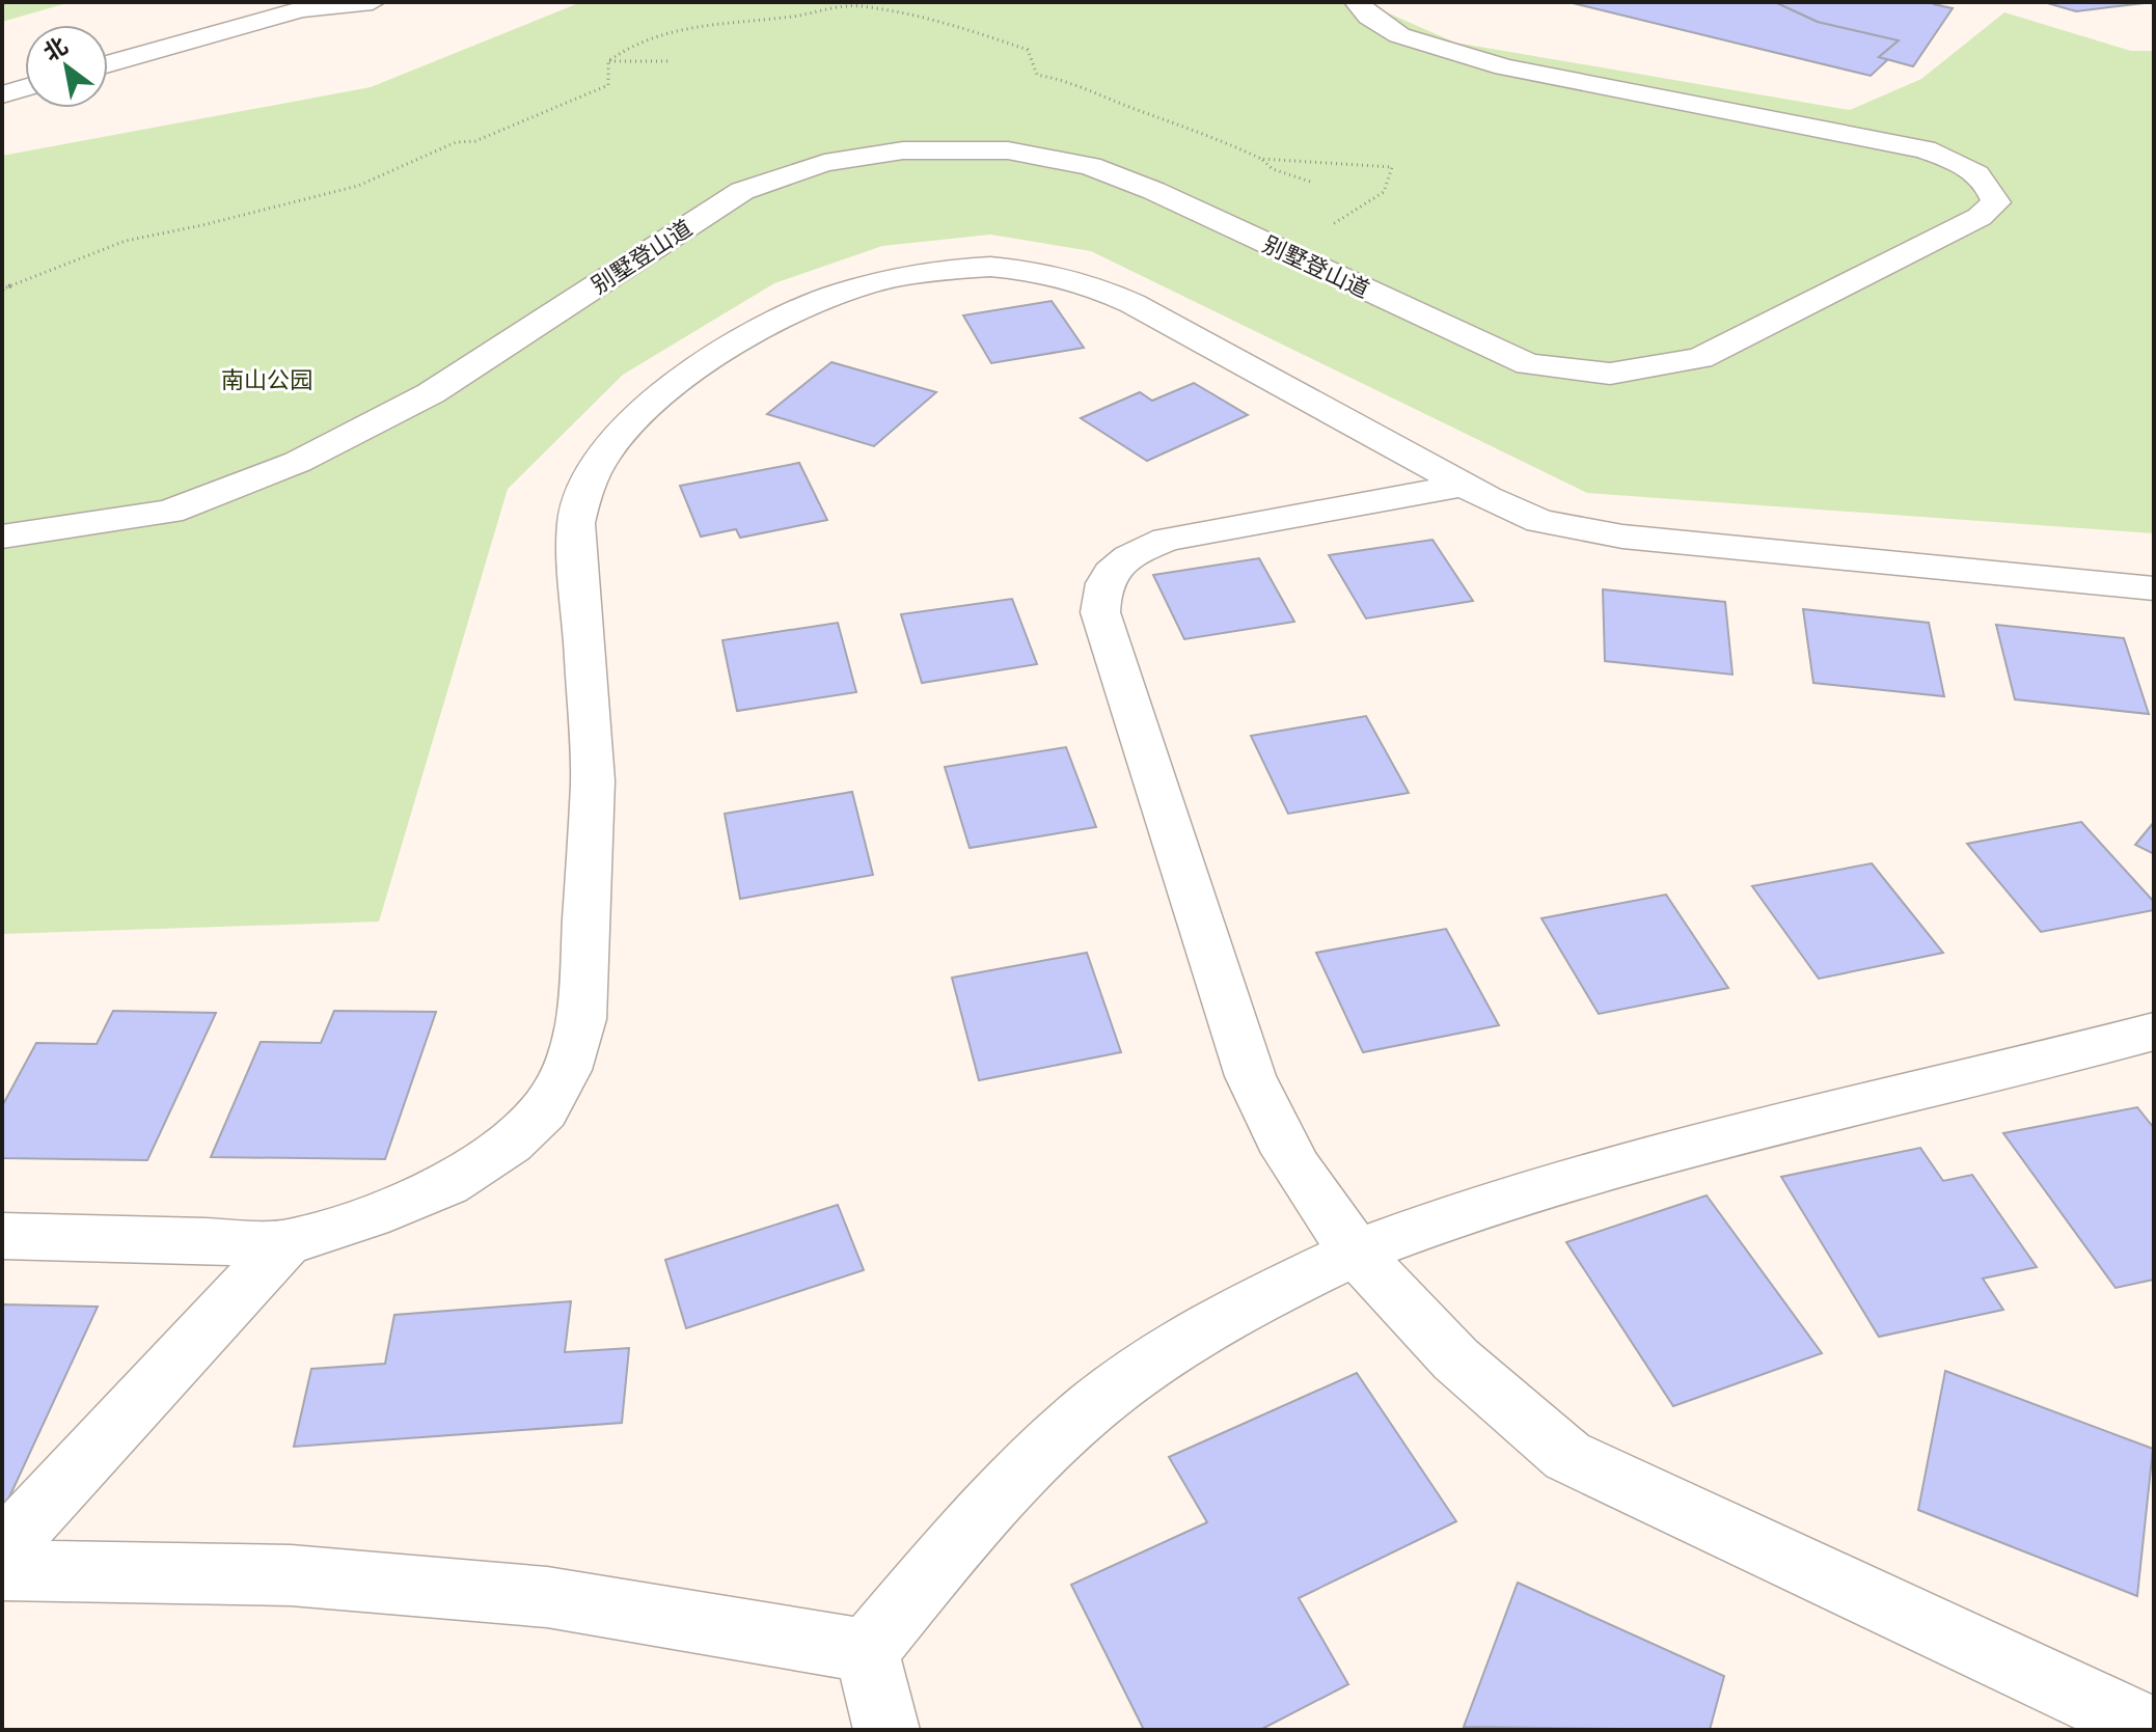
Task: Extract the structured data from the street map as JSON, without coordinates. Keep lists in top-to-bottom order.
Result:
{
  "streets": {
    "street": ["别墅登山道"]
  },
  "parks": ["南山公园"],
  "north": "top left"
}
